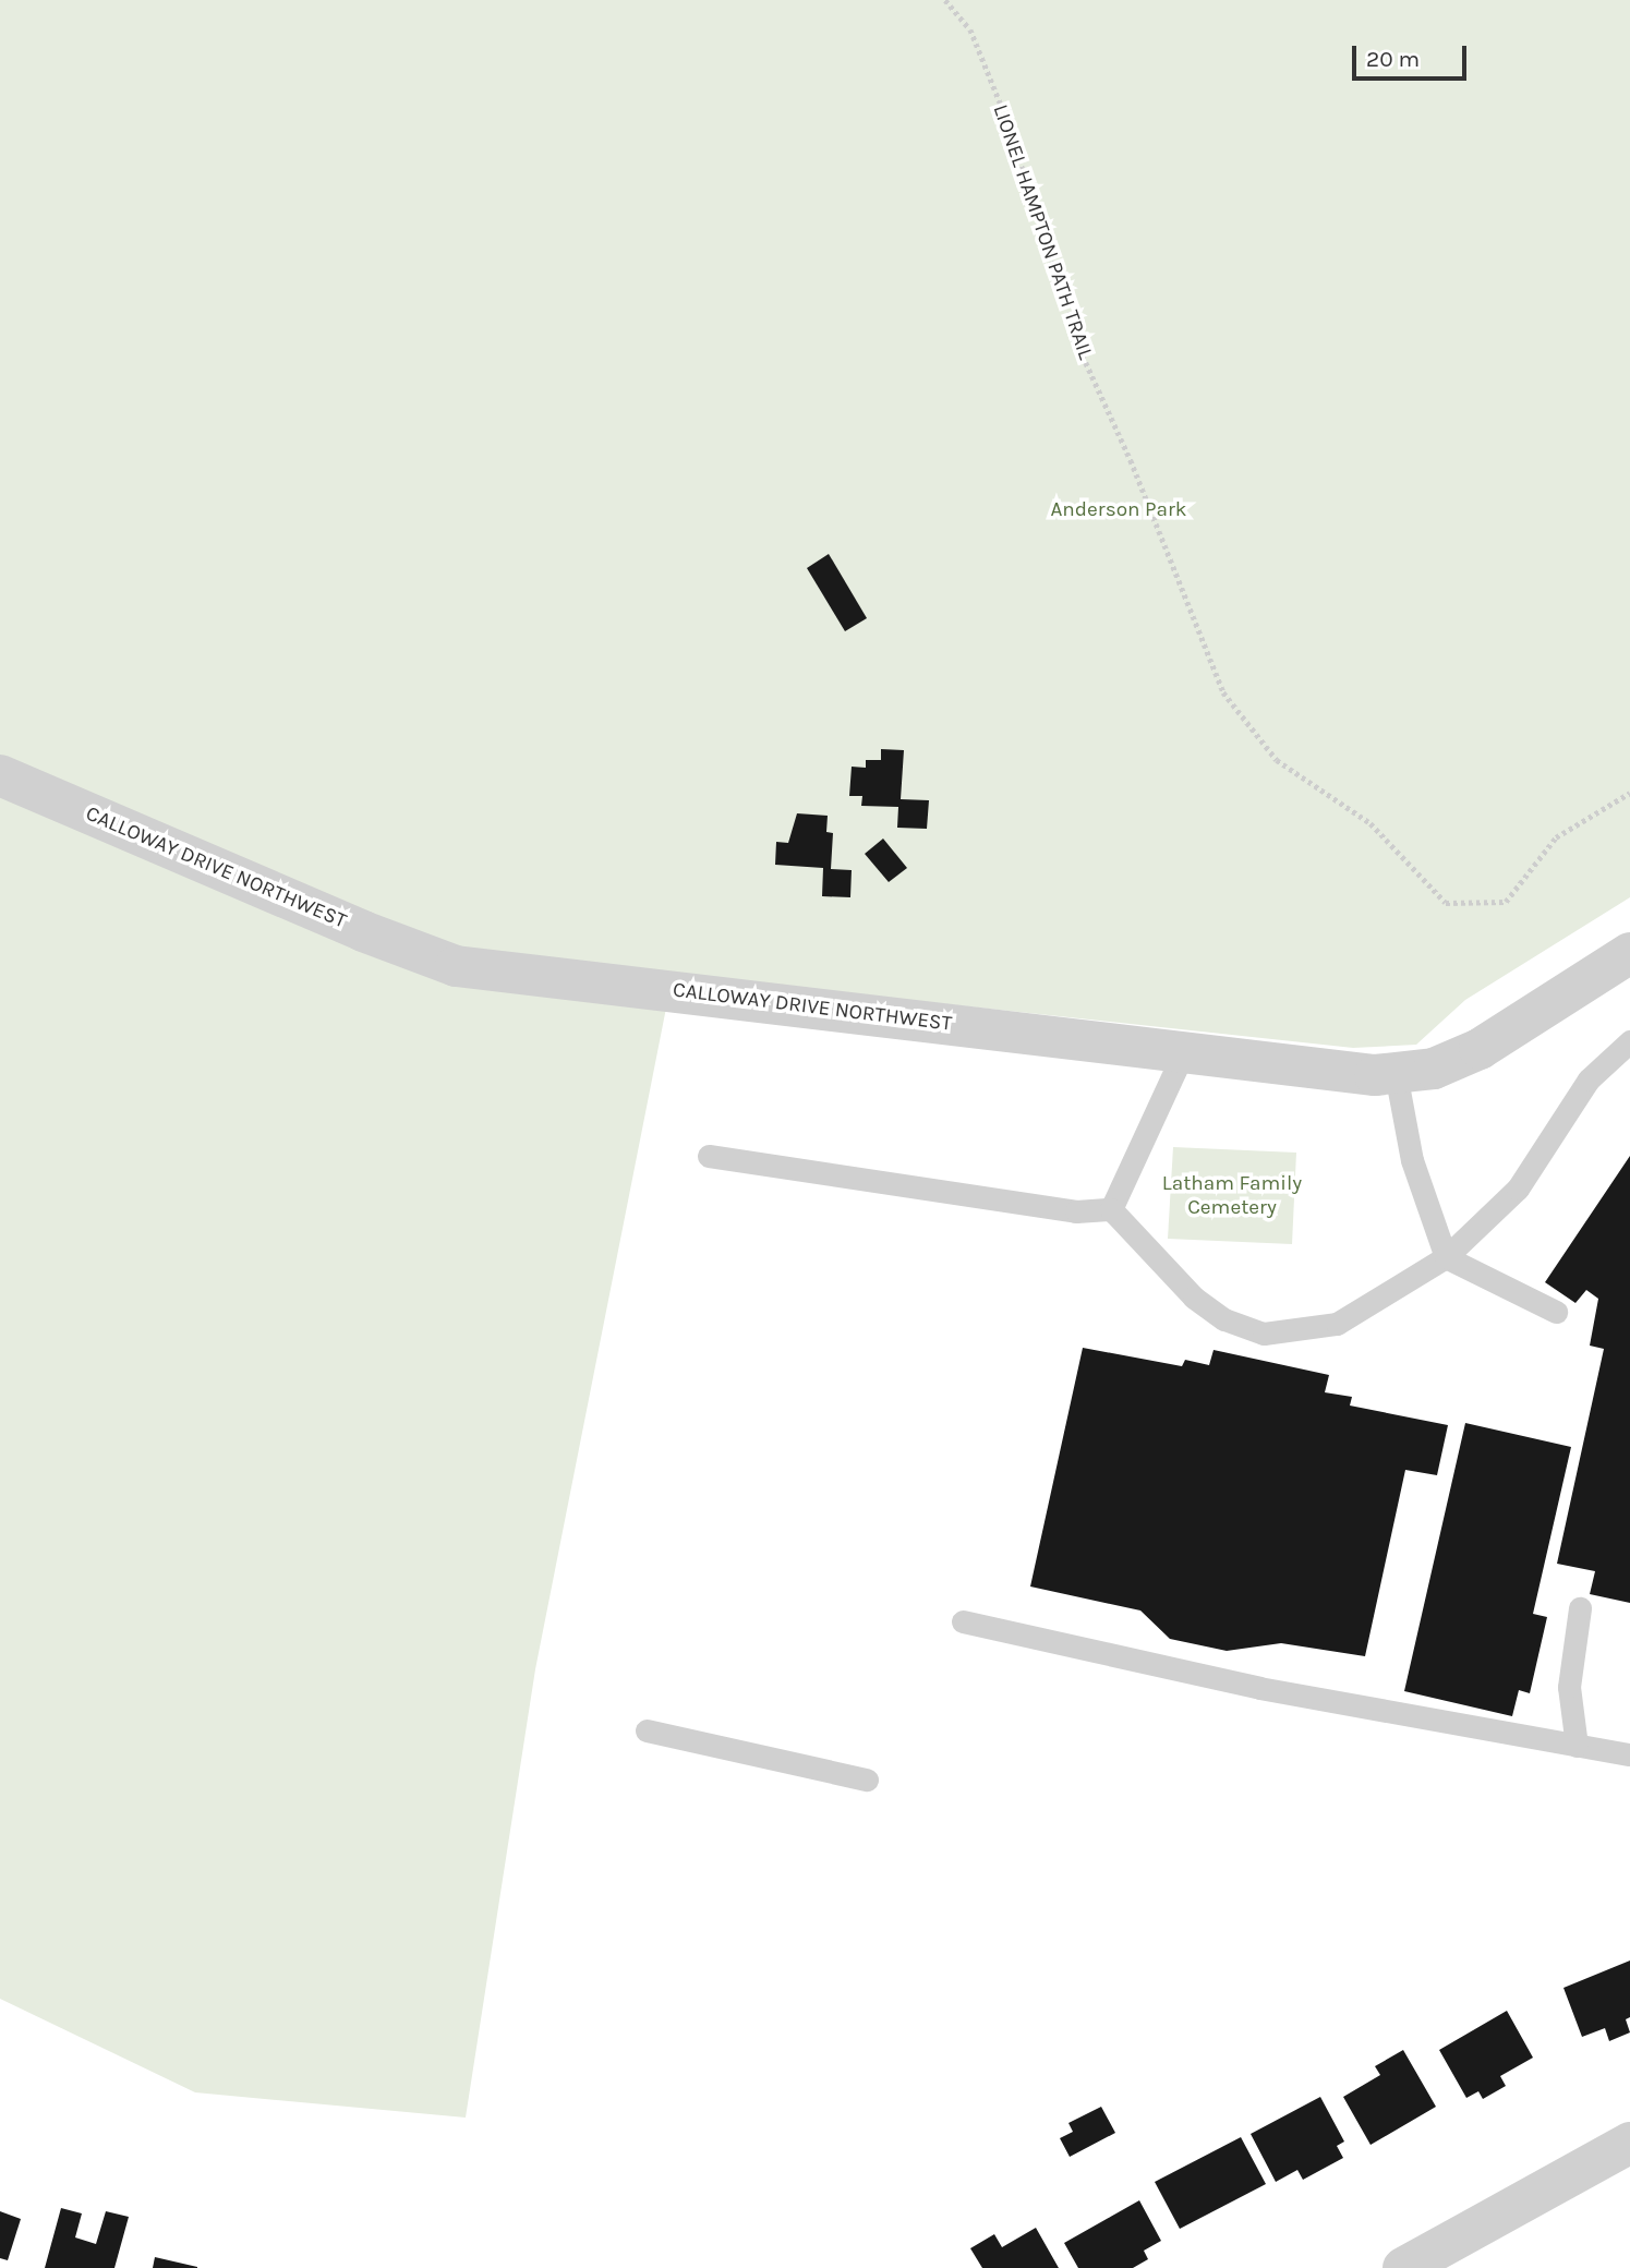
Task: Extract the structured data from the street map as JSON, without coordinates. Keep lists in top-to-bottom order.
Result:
{
  "streets": {
    "street": ["CALLOWAY DRIVE NORTHWEST"],
    "path": ["LIONEL HAMPTON PATH TRAIL"]
  },
  "parks": ["Anderson Park", "Latham Family Cemetery"],
  "scale_bar": "20 m"
}
